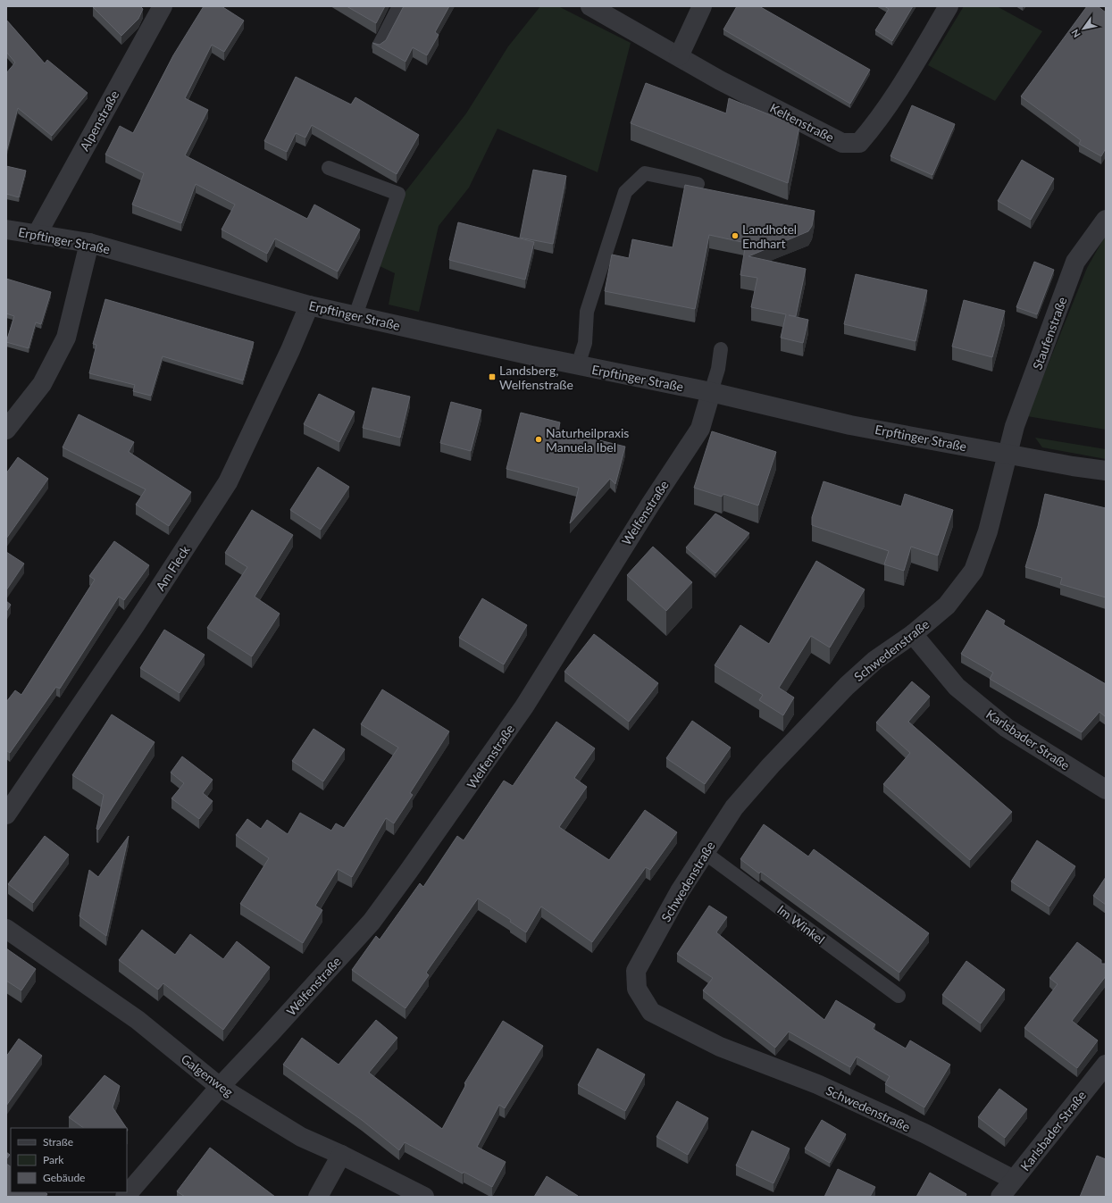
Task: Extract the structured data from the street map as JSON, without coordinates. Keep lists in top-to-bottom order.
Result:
{
  "streets": {
    "street": [
      "Alpenstraße",
      "Keltenstraße",
      "Erpftinger Straße",
      "Staufenstraße",
      "Welfenstraße",
      "Am Fleck",
      "Schwedenstraße",
      "Karlsbader Straße",
      "Galgenweg"
    ],
    "lane": ["Im Winkel"]
  },
  "crossings": [
    ["Alpenstraße", "Erpftinger Straße"],
    ["Erpftinger Straße", "Staufenstraße"],
    ["Erpftinger Straße", "Welfenstraße"],
    ["Erpftinger Straße", "Am Fleck"],
    ["Erpftinger Straße", "Schwedenstraße"],
    ["Staufenstraße", "Schwedenstraße"],
    ["Welfenstraße", "Galgenweg"],
    ["Schwedenstraße", "Karlsbader Straße"],
    ["Schwedenstraße", "Im Winkel"]
  ],
  "places": {
    "other": ["Landhotel Endhart", "Naturheilpraxis Manuela Ibel"],
    "transit": ["Landsberg, Welfenstraße"]
  },
  "legend": ["Straße", "Park", "Gebäude"],
  "north": "bottom left"
}
